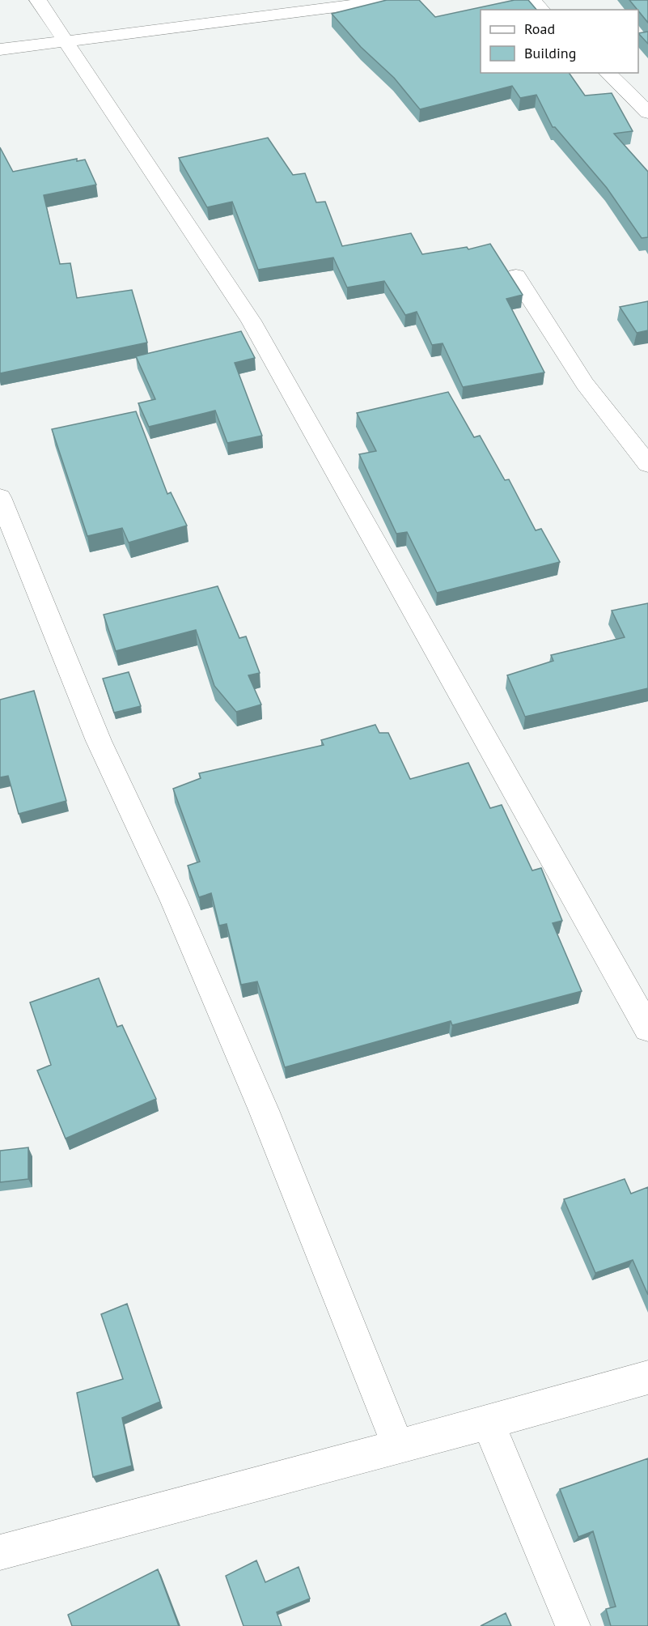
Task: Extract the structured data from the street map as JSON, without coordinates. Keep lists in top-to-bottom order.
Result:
{
  "legend": ["Road", "Building"]
}
